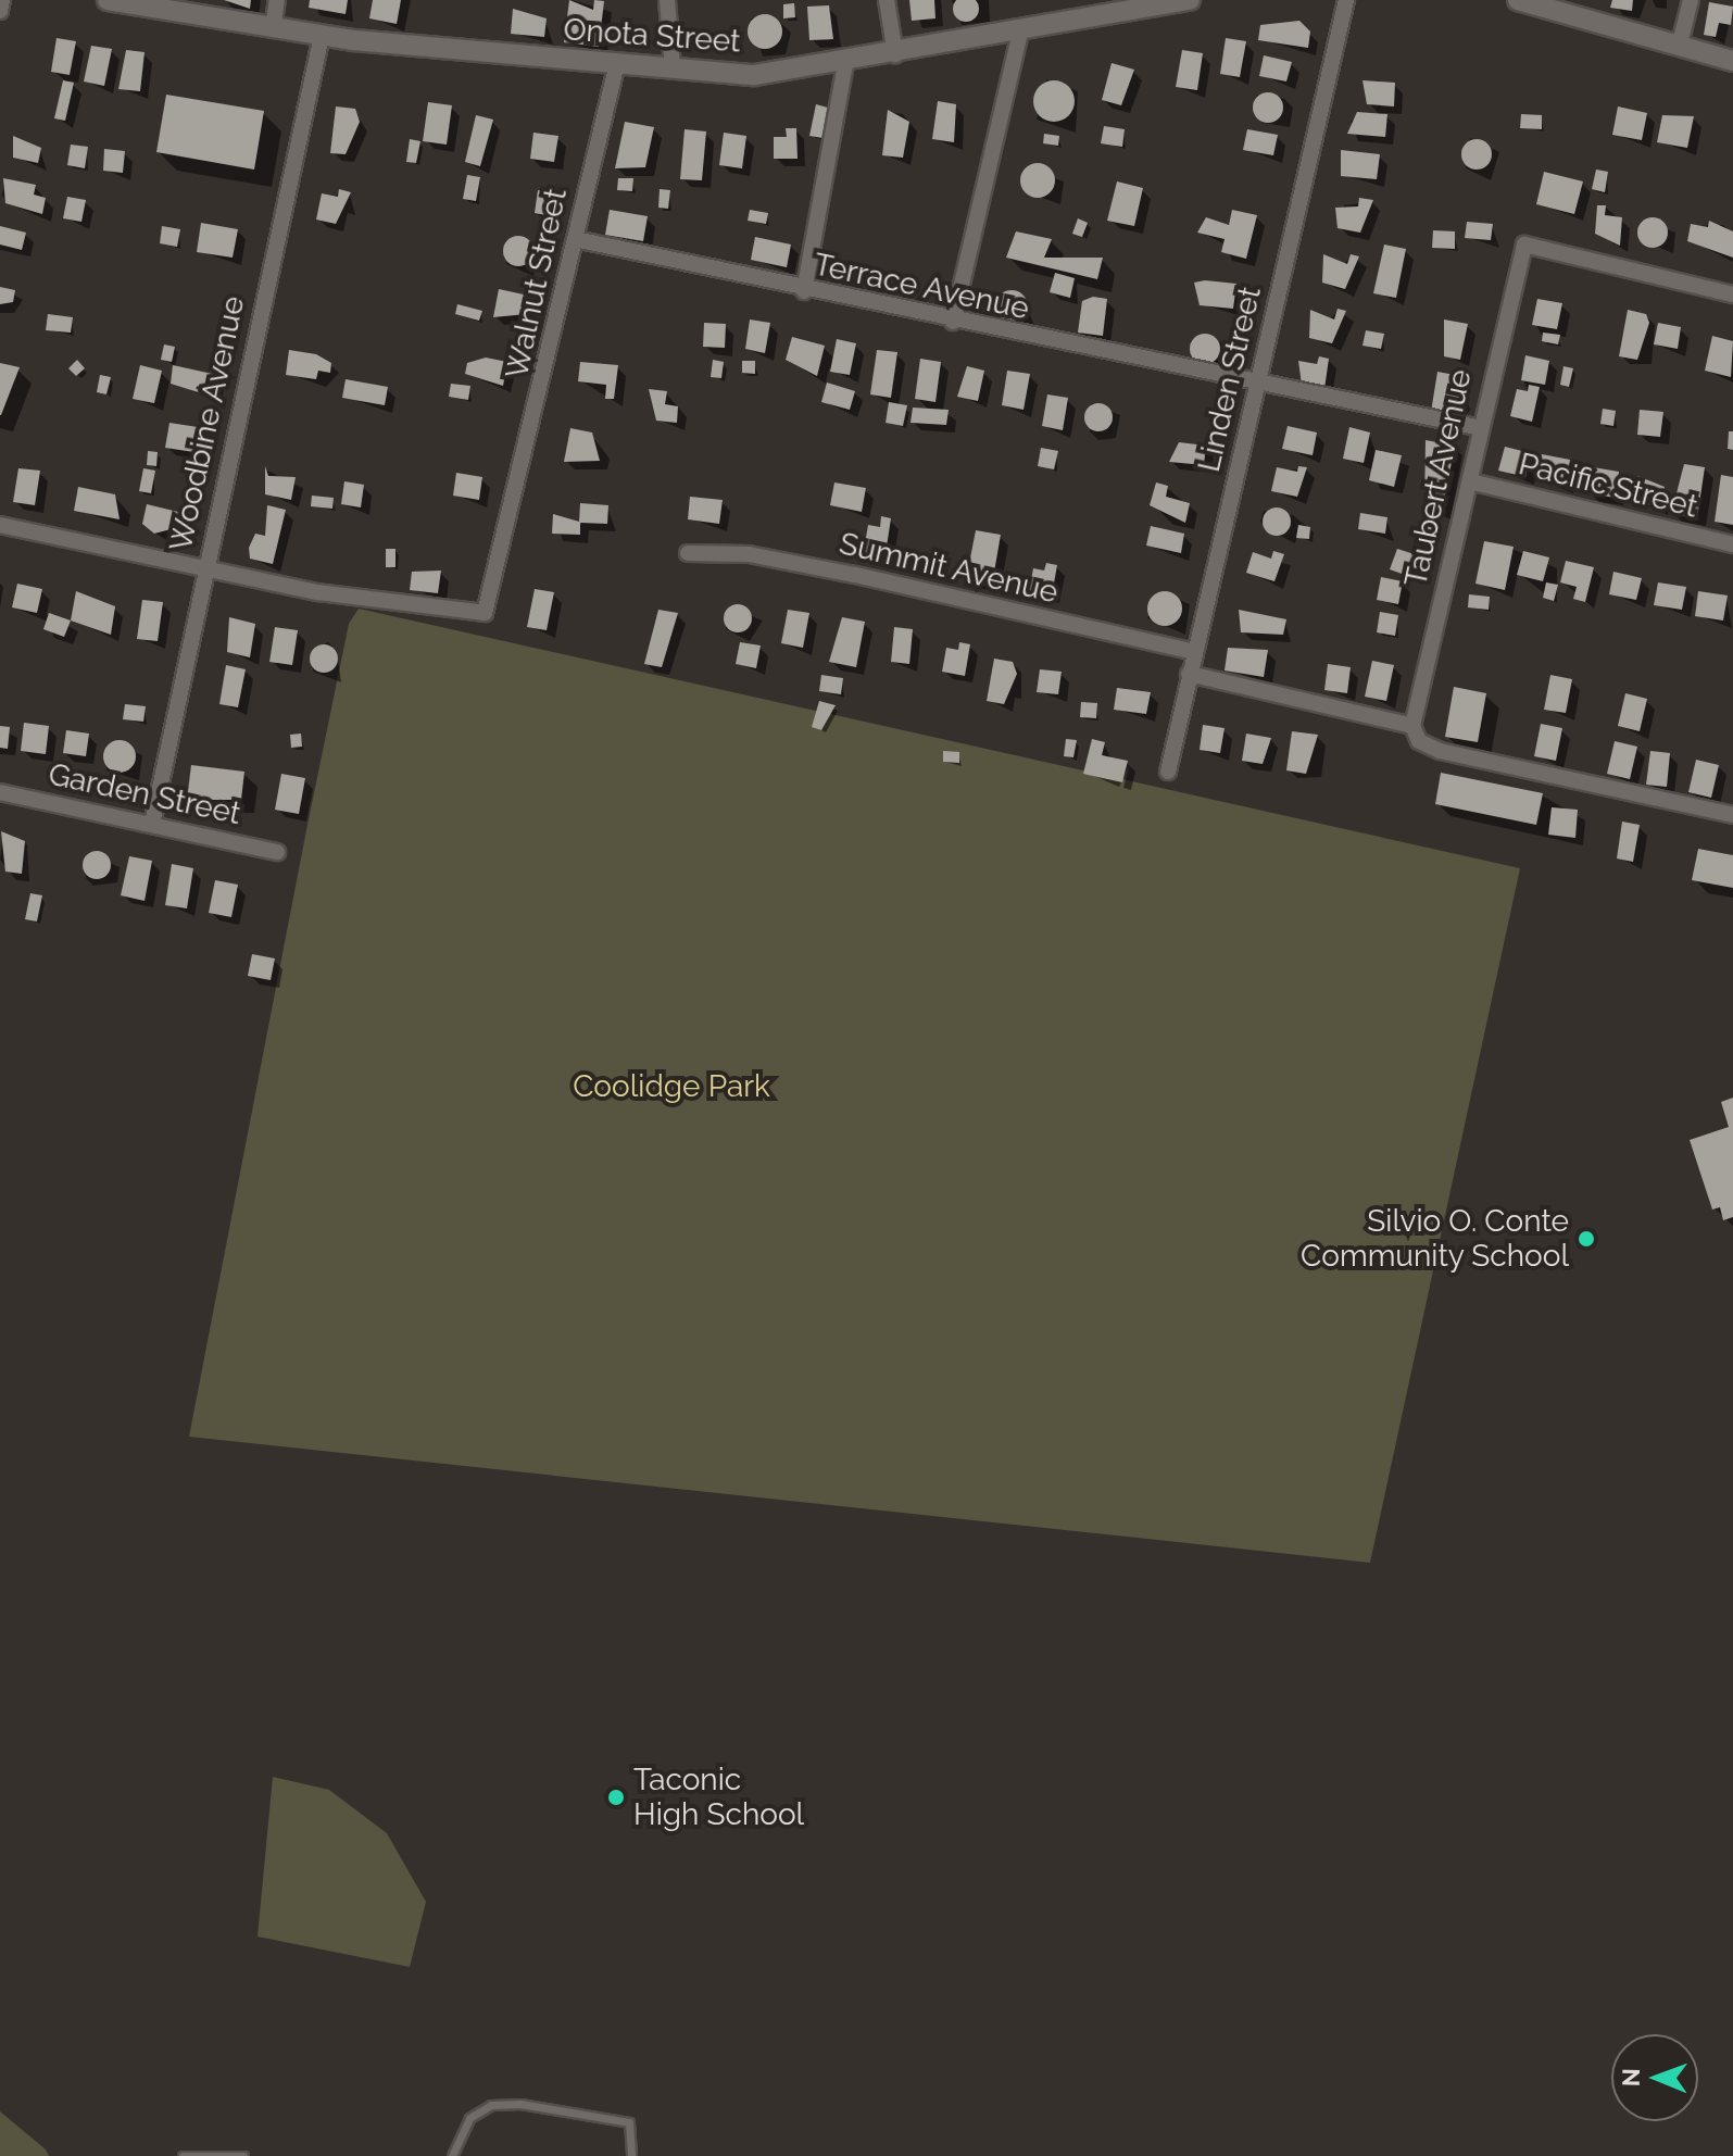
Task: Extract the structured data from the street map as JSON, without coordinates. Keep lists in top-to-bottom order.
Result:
{
  "streets": {
    "street": [
      "Onota Street",
      "Walnut Street",
      "Terrace Avenue",
      "Linden Street",
      "Woodbine Avenue",
      "Taubert Avenue",
      "Pacific Street",
      "Summit Avenue",
      "Garden Street"
    ]
  },
  "crossings": [
    ["Onota Street", "Walnut Street"],
    ["Onota Street", "Woodbine Avenue"],
    ["Walnut Street", "Terrace Avenue"],
    ["Walnut Street", "Woodbine Avenue"],
    ["Terrace Avenue", "Linden Street"],
    ["Terrace Avenue", "Taubert Avenue"],
    ["Linden Street", "Summit Avenue"],
    ["Woodbine Avenue", "Garden Street"],
    ["Taubert Avenue", "Pacific Street"]
  ],
  "parks": ["Coolidge Park"],
  "places": ["Silvio O. Conte Community School", "Taconic High School"],
  "north": "left"
}
